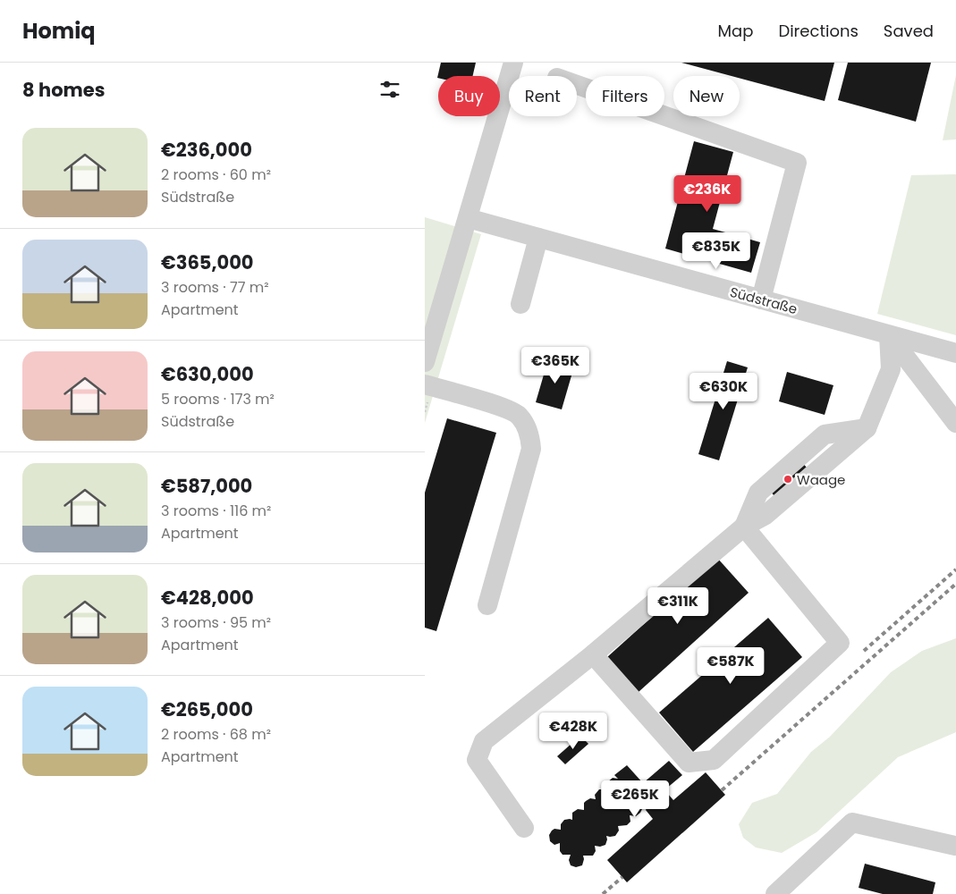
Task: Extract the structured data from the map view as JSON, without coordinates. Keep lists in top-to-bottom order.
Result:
{
  "streets": {
    "street": ["Südstraße"]
  },
  "places": ["Waage"],
  "page": {
    "header": "Homiq",
    "nav": ["Map", "Directions", "Saved"],
    "heading": "8 homes",
    "chip": [
      "Buy",
      "Rent",
      "Filters",
      "New"
    ],
    "list": [
      {
        "name": "€236,000",
        "note": "2 rooms · 60 m² · Südstraße"
      },
      {
        "name": "€365,000",
        "note": "3 rooms · 77 m² · Apartment"
      },
      {
        "name": "€630,000",
        "note": "5 rooms · 173 m² · Südstraße"
      },
      {
        "name": "€587,000",
        "note": "3 rooms · 116 m² · Apartment"
      },
      {
        "name": "€428,000",
        "note": "3 rooms · 95 m² · Apartment"
      },
      {
        "name": "€265,000",
        "note": "2 rooms · 68 m² · Apartment"
      }
    ],
    "price": [
      "€236K",
      "€835K",
      "€365K",
      "€630K",
      "€311K",
      "€587K",
      "€428K",
      "€265K"
    ]
  }
}
